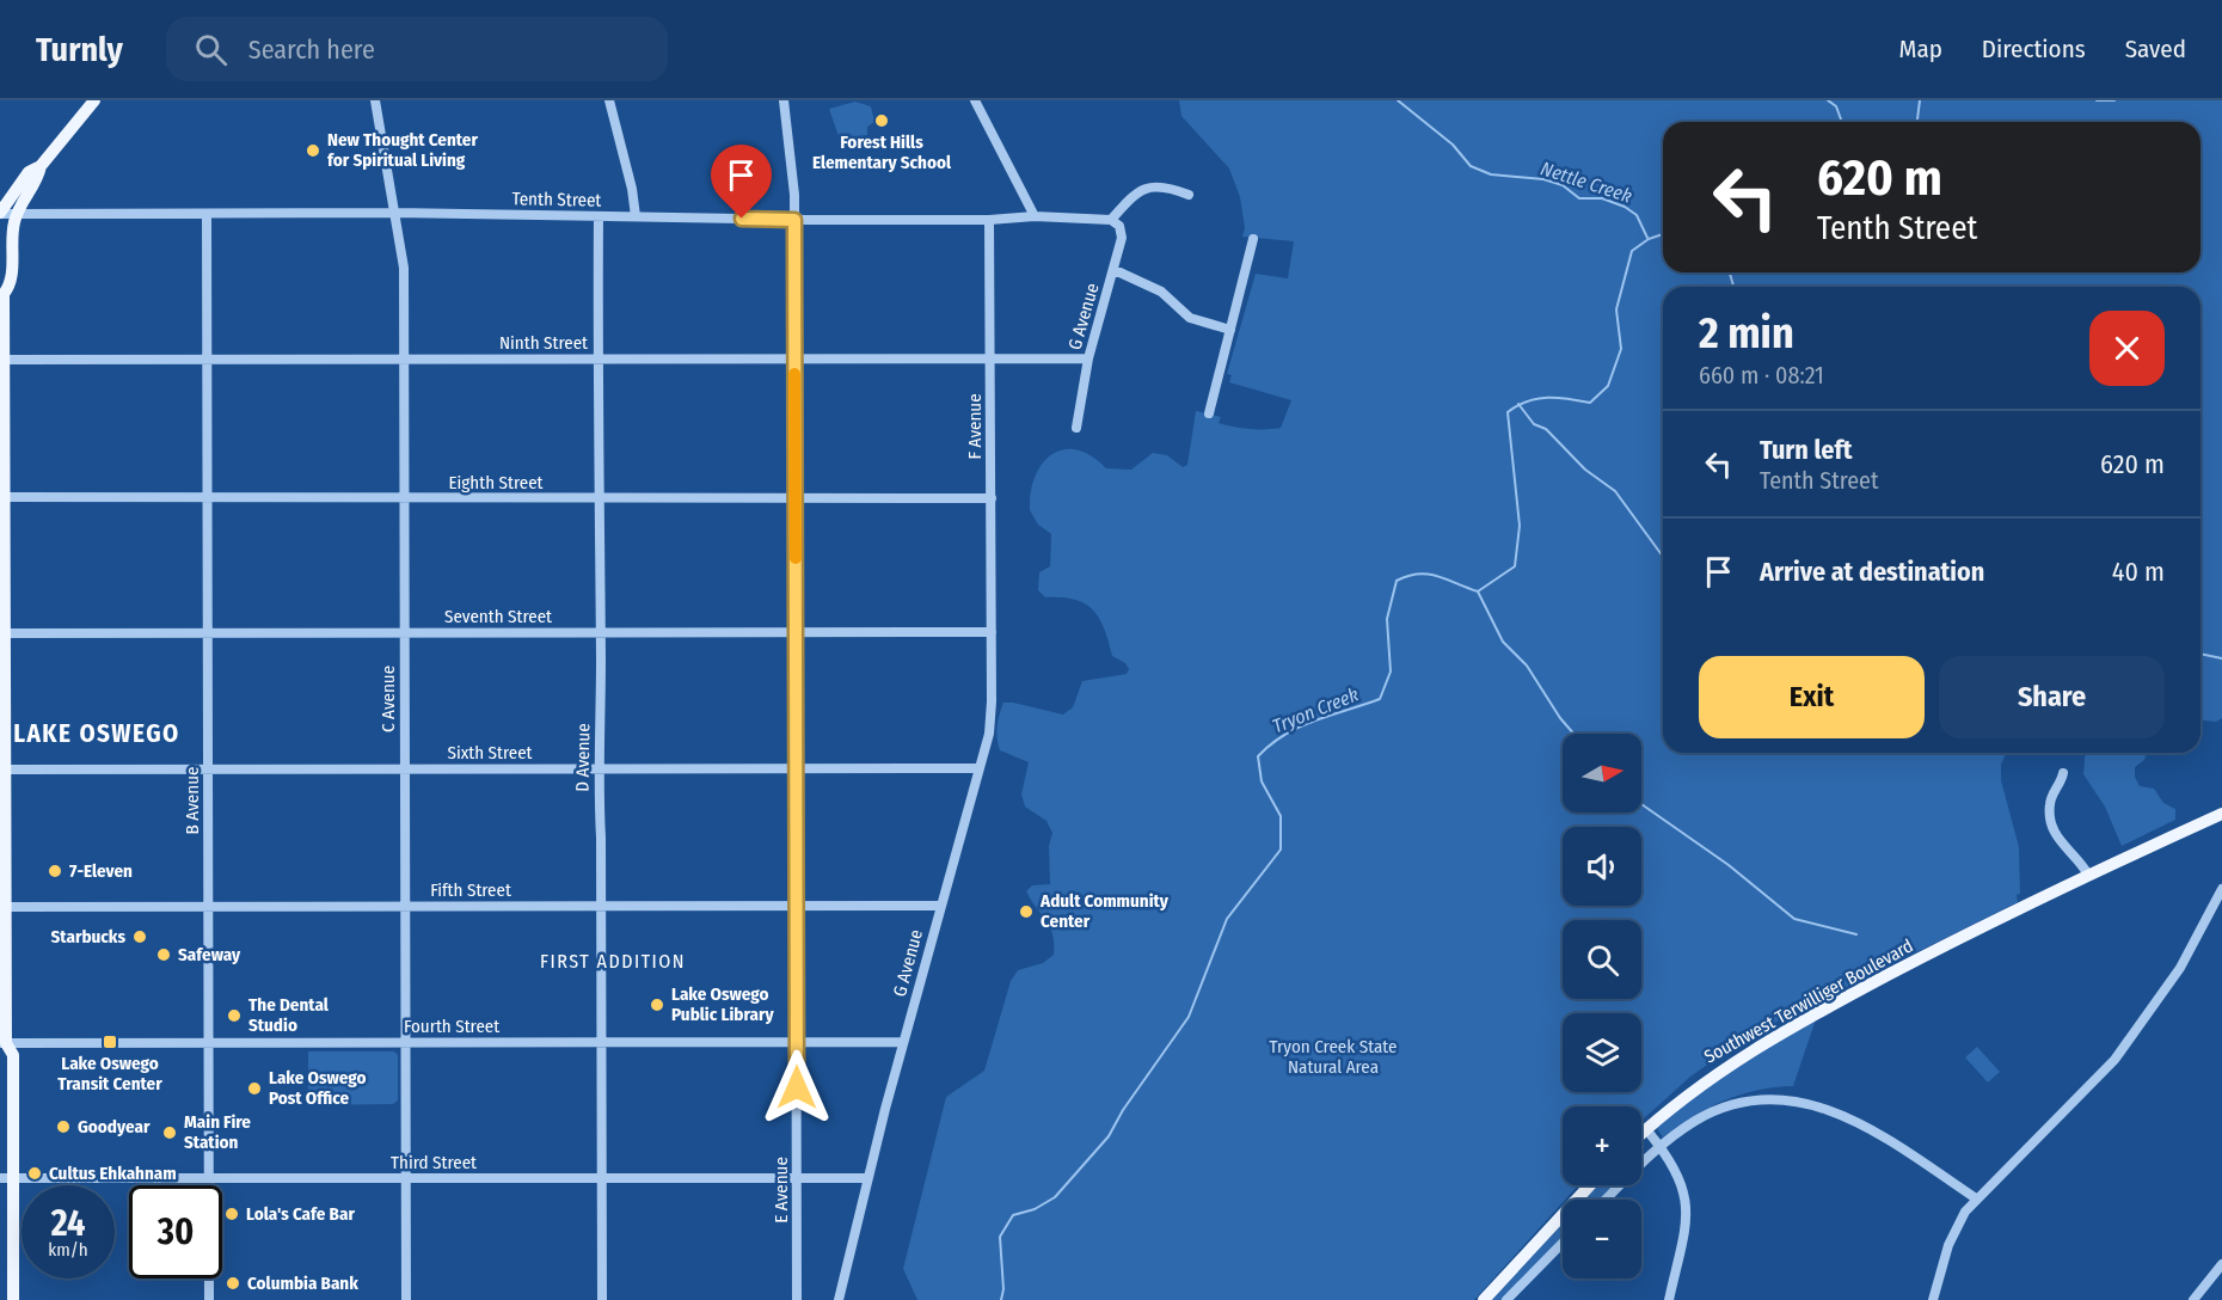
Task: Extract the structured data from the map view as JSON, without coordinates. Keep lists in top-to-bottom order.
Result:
{
  "streets": {
    "main road": ["Southwest Terwilliger Boulevard"],
    "street": [
      "Tenth Street",
      "G Avenue",
      "Ninth Street",
      "F Avenue",
      "Eighth Street",
      "Seventh Street",
      "C Avenue",
      "Sixth Street",
      "D Avenue",
      "B Avenue",
      "Fifth Street",
      "Fourth Street",
      "Third Street",
      "E Avenue"
    ]
  },
  "crossings": [
    ["Tenth Street", "G Avenue"],
    ["Tenth Street", "F Avenue"],
    ["Tenth Street", "C Avenue"],
    ["Tenth Street", "D Avenue"],
    ["Tenth Street", "B Avenue"],
    ["Tenth Street", "E Avenue"],
    ["G Avenue", "Ninth Street"],
    ["G Avenue", "F Avenue"],
    ["G Avenue", "Seventh Street"],
    ["G Avenue", "Sixth Street"],
    ["G Avenue", "Fifth Street"],
    ["G Avenue", "Fourth Street"],
    ["G Avenue", "Third Street"],
    ["Ninth Street", "F Avenue"],
    ["Ninth Street", "C Avenue"],
    ["Ninth Street", "D Avenue"],
    ["Ninth Street", "B Avenue"],
    ["Ninth Street", "E Avenue"],
    ["F Avenue", "Eighth Street"],
    ["F Avenue", "Seventh Street"],
    ["Eighth Street", "C Avenue"],
    ["Eighth Street", "D Avenue"],
    ["Eighth Street", "B Avenue"],
    ["Eighth Street", "E Avenue"],
    ["Seventh Street", "C Avenue"],
    ["Seventh Street", "D Avenue"],
    ["Seventh Street", "B Avenue"],
    ["Seventh Street", "E Avenue"],
    ["C Avenue", "Sixth Street"],
    ["C Avenue", "Fifth Street"],
    ["C Avenue", "Fourth Street"],
    ["C Avenue", "Third Street"],
    ["Sixth Street", "D Avenue"],
    ["Sixth Street", "B Avenue"],
    ["Sixth Street", "E Avenue"],
    ["D Avenue", "Fifth Street"],
    ["D Avenue", "Fourth Street"],
    ["D Avenue", "Third Street"],
    ["B Avenue", "Fifth Street"],
    ["B Avenue", "Fourth Street"],
    ["B Avenue", "Third Street"],
    ["Fifth Street", "E Avenue"],
    ["Fourth Street", "E Avenue"],
    ["Third Street", "E Avenue"]
  ],
  "districts": ["LAKE OSWEGO", "FIRST ADDITION"],
  "water": ["Nettle Creek", "Tryon Creek"],
  "parks": ["Tryon Creek State Natural Area"],
  "places": {
    "other": [
      "Forest Hills Elementary School",
      "New Thought Center for Spiritual Living",
      "7-Eleven",
      "Adult Community Center",
      "Starbucks",
      "Safeway",
      "Lake Oswego Public Library",
      "The Dental Studio",
      "Lake Oswego Post Office",
      "Goodyear",
      "Main Fire Station",
      "Cultus Ehkahnam",
      "Lola's Cafe Bar",
      "Columbia Bank"
    ],
    "transit": ["Lake Oswego Transit Center"]
  },
  "north": "right",
  "page": {
    "header": "Turnly",
    "search": "Search here",
    "nav": ["Map", "Directions", "Saved"],
    "turn": ["620 m", "Tenth Street"],
    "heading": ["2 min", "660 m · 08:21"],
    "list": [
      {
        "name": "Turn left",
        "note": "Tenth Street",
        "value": "620 m"
      },
      {
        "name": "Arrive at destination",
        "value": "40 m"
      }
    ],
    "buttons": ["Exit", "Share"],
    "map_buttons": ["+", "−"],
    "speed": "24 km/h",
    "limit": "30"
  }
}
